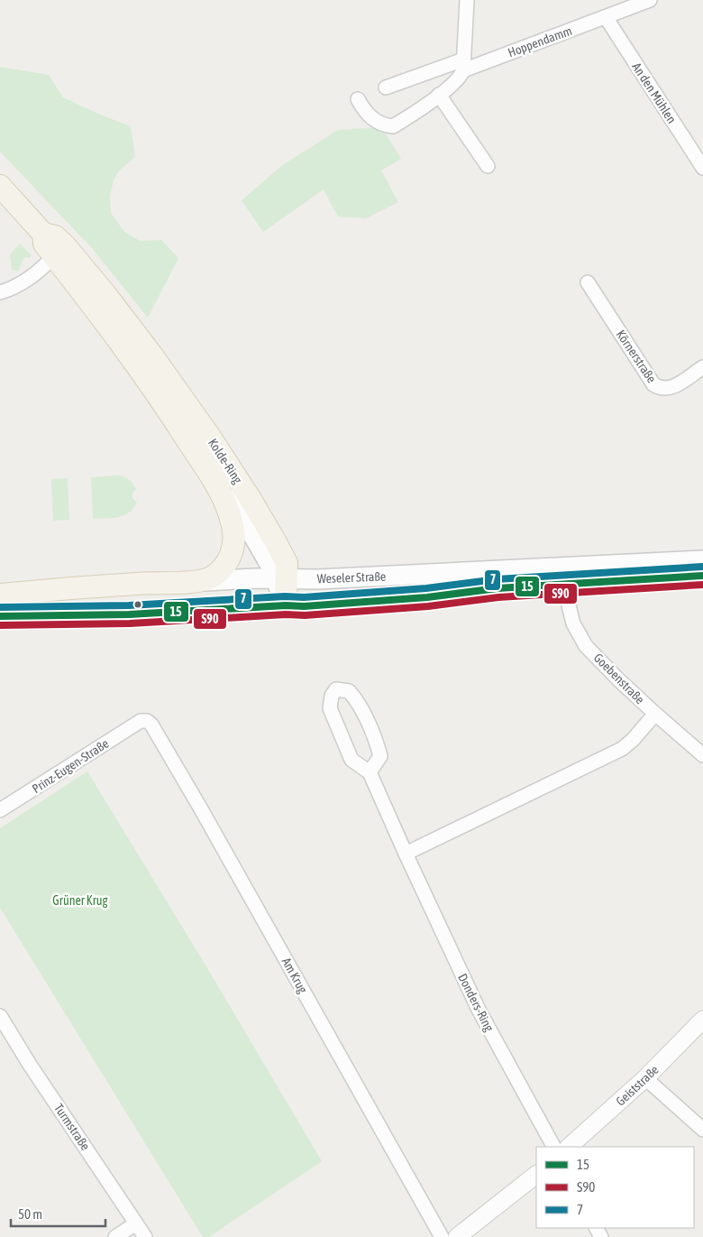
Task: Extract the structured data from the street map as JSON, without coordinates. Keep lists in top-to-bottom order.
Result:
{
  "streets": {
    "main road": ["Kolde-Ring", "Weseler Straße"],
    "street": [
      "Hoppendamm",
      "An den Mühlen",
      "Körnerstraße",
      "Goebenstraße",
      "Prinz-Eugen-Straße",
      "Am Krug",
      "Donders-Ring",
      "Geiststraße",
      "Turmstraße"
    ]
  },
  "crossings": [
    ["Hoppendamm", "An den Mühlen"],
    ["Kolde-Ring", "Weseler Straße"],
    ["Weseler Straße", "Goebenstraße"],
    ["Prinz-Eugen-Straße", "Am Krug"]
  ],
  "parks": ["Grüner Krug"],
  "lines": ["transit line 7", "transit line 15", "transit line S90"],
  "legend": ["15", "S90", "7"],
  "scale_bar": "50 m"
}
